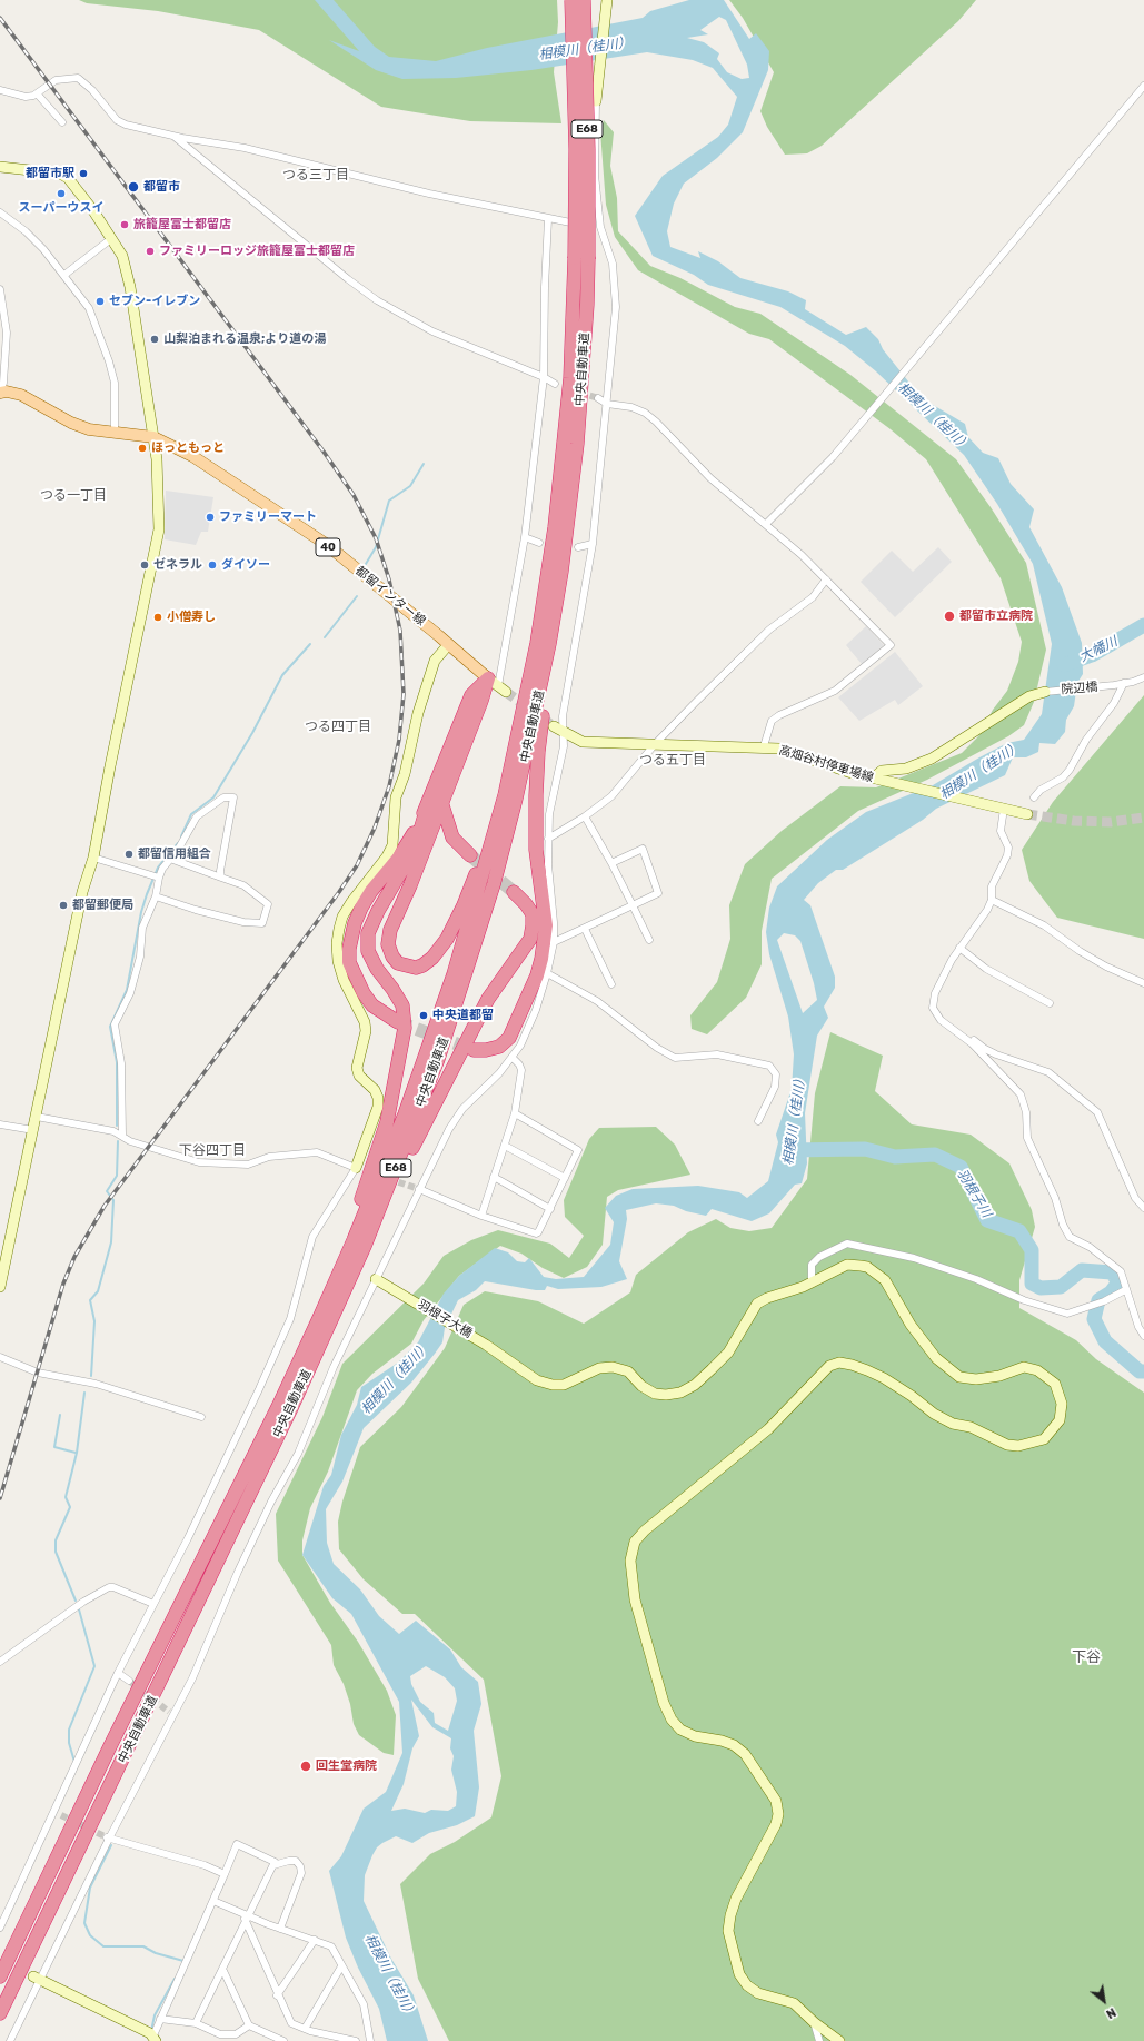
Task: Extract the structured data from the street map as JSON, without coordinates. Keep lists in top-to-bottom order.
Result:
{
  "streets": {
    "highway": ["E68", "中央自動車道"],
    "main road": ["40", "都留インター線"],
    "street": ["院辺橋", "高畑谷村停車場線", "羽根子大橋"]
  },
  "districts": [
    "つる三丁目",
    "つる一丁目",
    "つる四丁目",
    "つる五丁目",
    "下谷四丁目",
    "下谷"
  ],
  "water": ["相模川（桂川）", "大幡川", "羽根子川"],
  "places": [
    "都留市駅",
    "都留市",
    "スーパーウスイ",
    "旅籠屋富士都留店",
    "ファミリーロッジ旅籠屋富士都留店",
    "セブン-イレブン",
    "山梨泊まれる温泉;より道の湯",
    "ほっともっと",
    "ファミリーマート",
    "ゼネラル",
    "ダイソー",
    "都留市立病院",
    "小僧寿し",
    "都留信用組合",
    "都留郵便局",
    "中央道都留",
    "回生堂病院"
  ],
  "north": "bottom right"
}
